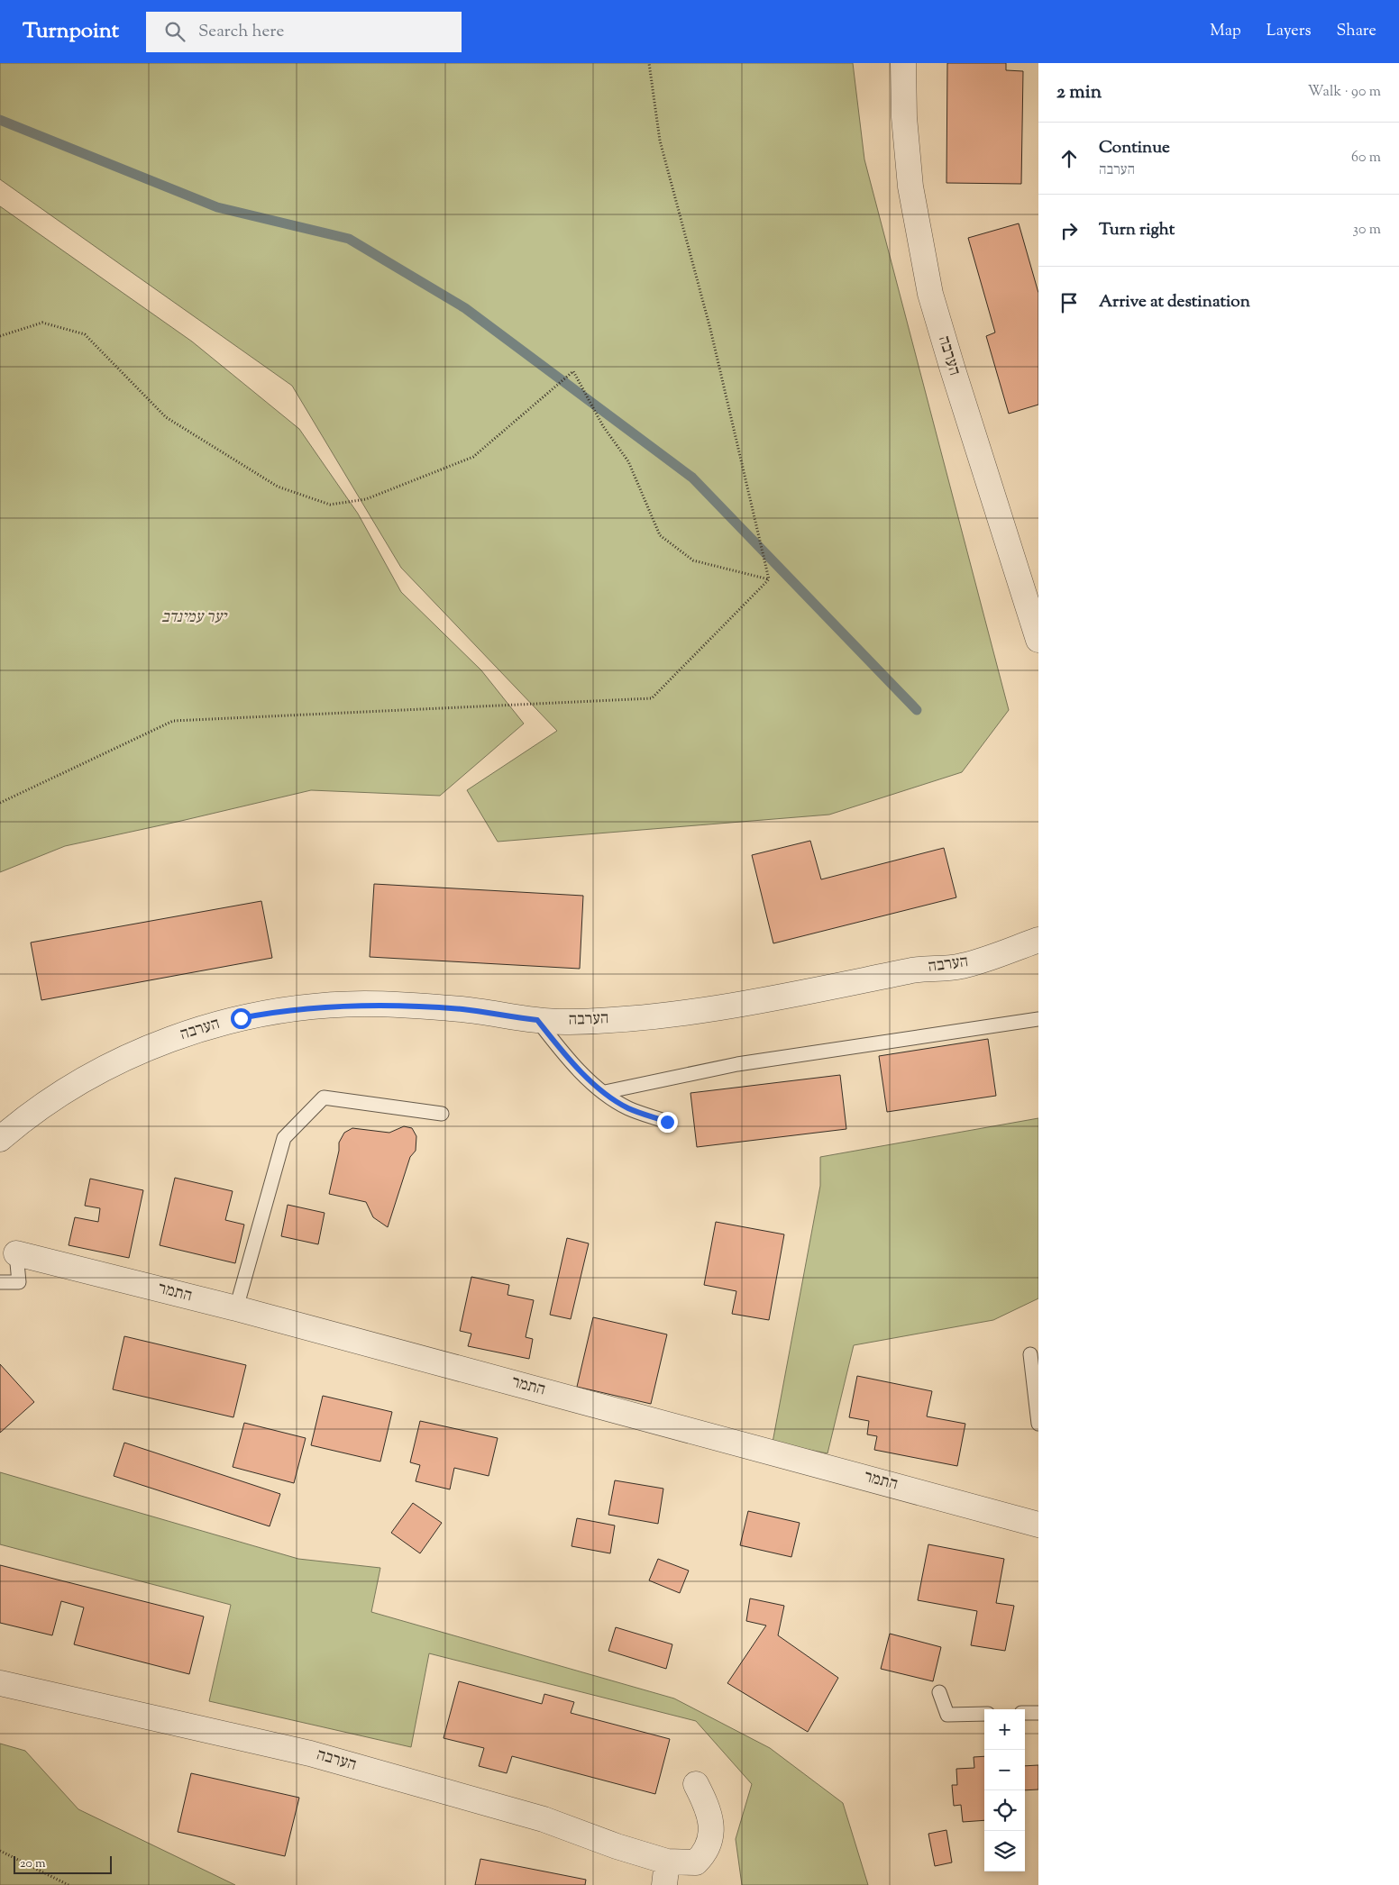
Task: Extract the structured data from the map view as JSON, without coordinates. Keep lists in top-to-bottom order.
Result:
{
  "streets": {
    "street": ["הערבה", "התמר"]
  },
  "parks": ["יער עמינדב"],
  "scale_bar": "20 m",
  "page": {
    "header": "Turnpoint",
    "search": "Search here",
    "nav": ["Map", "Layers", "Share"],
    "heading": ["2 min", "Walk · 90 m"],
    "list": [
      ["Continue", "הערבה", "60 m"],
      ["Turn right", "30 m"],
      "Arrive at destination"
    ],
    "map_buttons": ["+", "−"],
    "scale": "20 m"
  }
}
